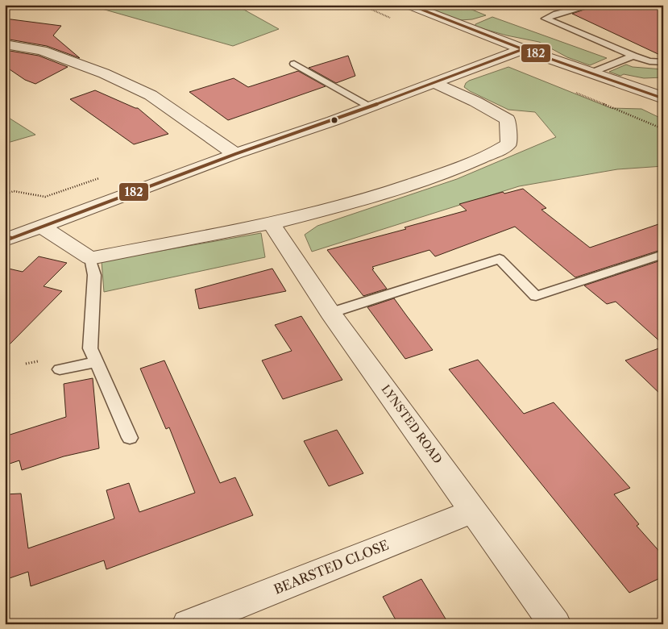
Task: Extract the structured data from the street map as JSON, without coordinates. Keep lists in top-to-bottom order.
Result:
{
  "streets": {
    "street": ["LYNSTED ROAD", "BEARSTED CLOSE"]
  },
  "crossings": [
    ["LYNSTED ROAD", "BEARSTED CLOSE"]
  ],
  "lines": ["transit line 182"]
}
